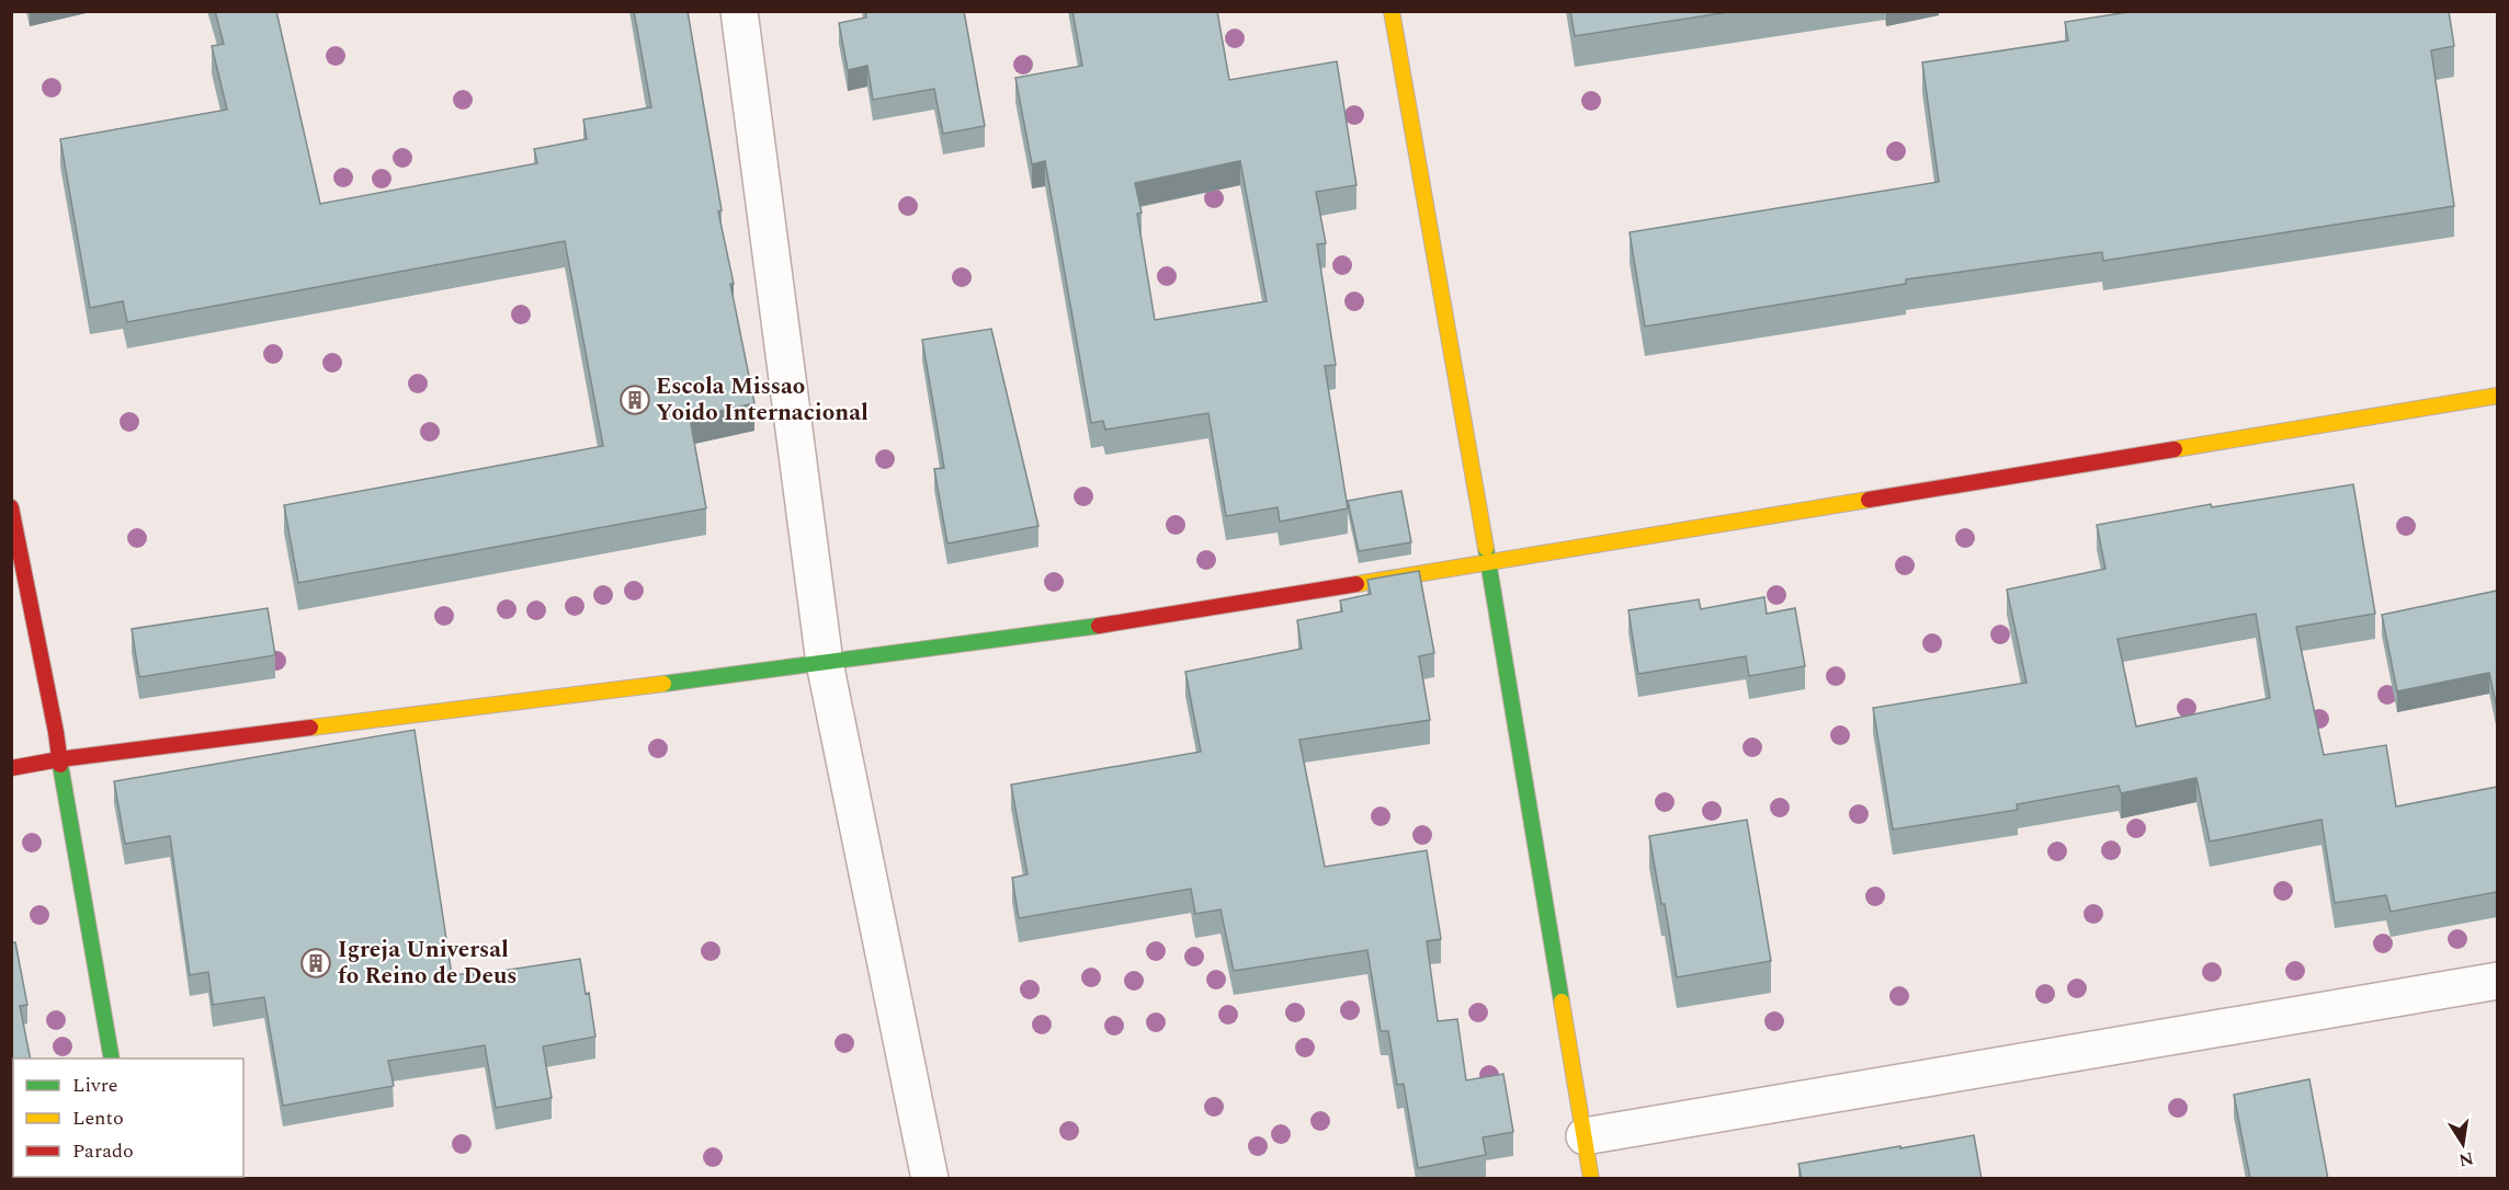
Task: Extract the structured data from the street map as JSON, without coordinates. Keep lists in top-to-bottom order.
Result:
{
  "places": {
    "building": ["Escola Missao Yoido Internacional", "Igreja Universal fo Reino de Deus"]
  },
  "legend": ["Livre", "Lento", "Parado"],
  "north": "bottom"
}
